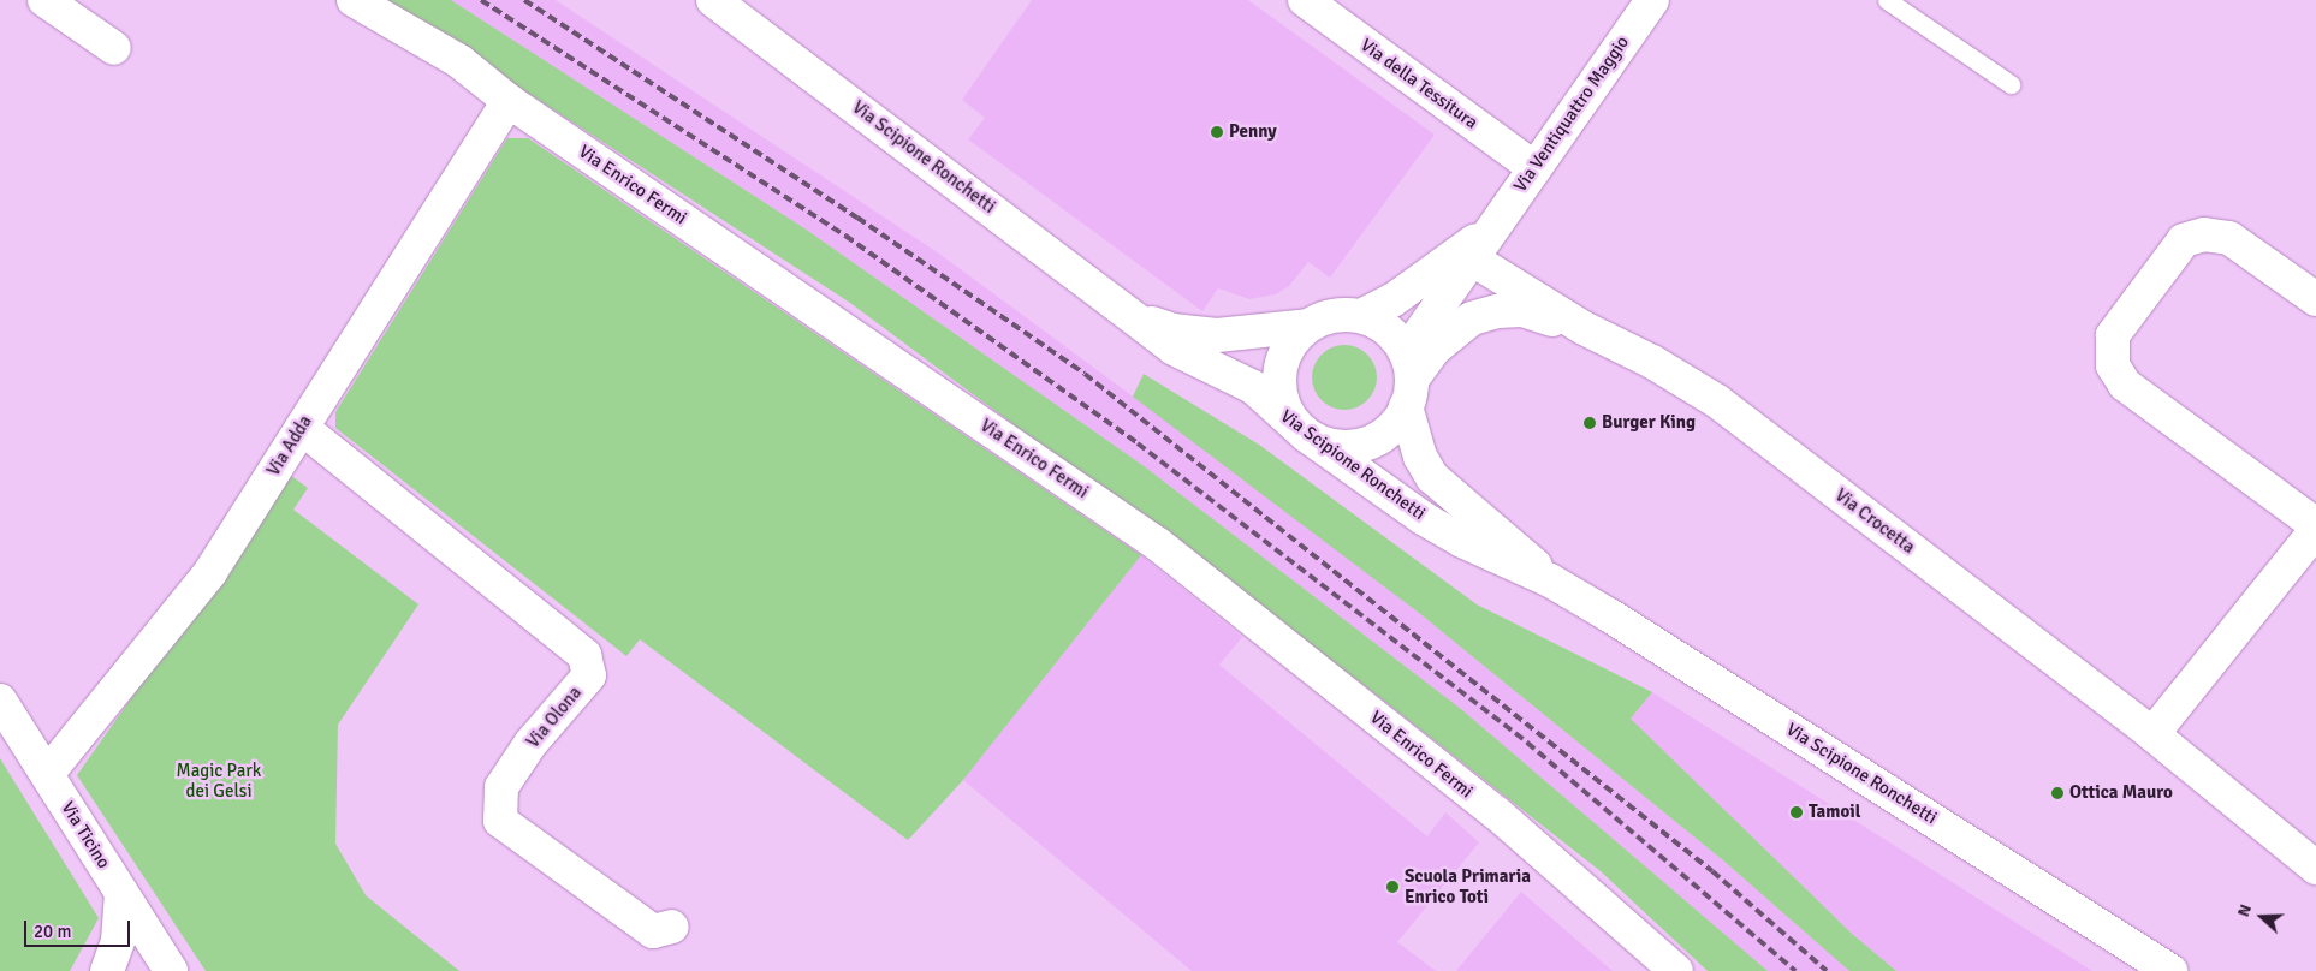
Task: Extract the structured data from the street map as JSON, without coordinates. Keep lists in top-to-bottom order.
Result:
{
  "streets": {
    "street": [
      "Via della Tessitura",
      "Via Ventiquattro Maggio",
      "Via Scipione Ronchetti",
      "Via Enrico Fermi",
      "Via Adda",
      "Via Crocetta",
      "Via Olona",
      "Via Ticino"
    ]
  },
  "crossings": [
    ["Via della Tessitura", "Via Ventiquattro Maggio"],
    ["Via Ventiquattro Maggio", "Via Scipione Ronchetti"],
    ["Via Ventiquattro Maggio", "Via Crocetta"],
    ["Via Scipione Ronchetti", "Via Crocetta"],
    ["Via Enrico Fermi", "Via Adda"],
    ["Via Adda", "Via Olona"],
    ["Via Adda", "Via Ticino"]
  ],
  "parks": ["Magic Park dei Gelsi"],
  "places": [
    "Penny",
    "Burger King",
    "Ottica Mauro",
    "Tamoil",
    "Scuola Primaria Enrico Toti"
  ],
  "scale_bar": "20 m",
  "north": "left"
}
